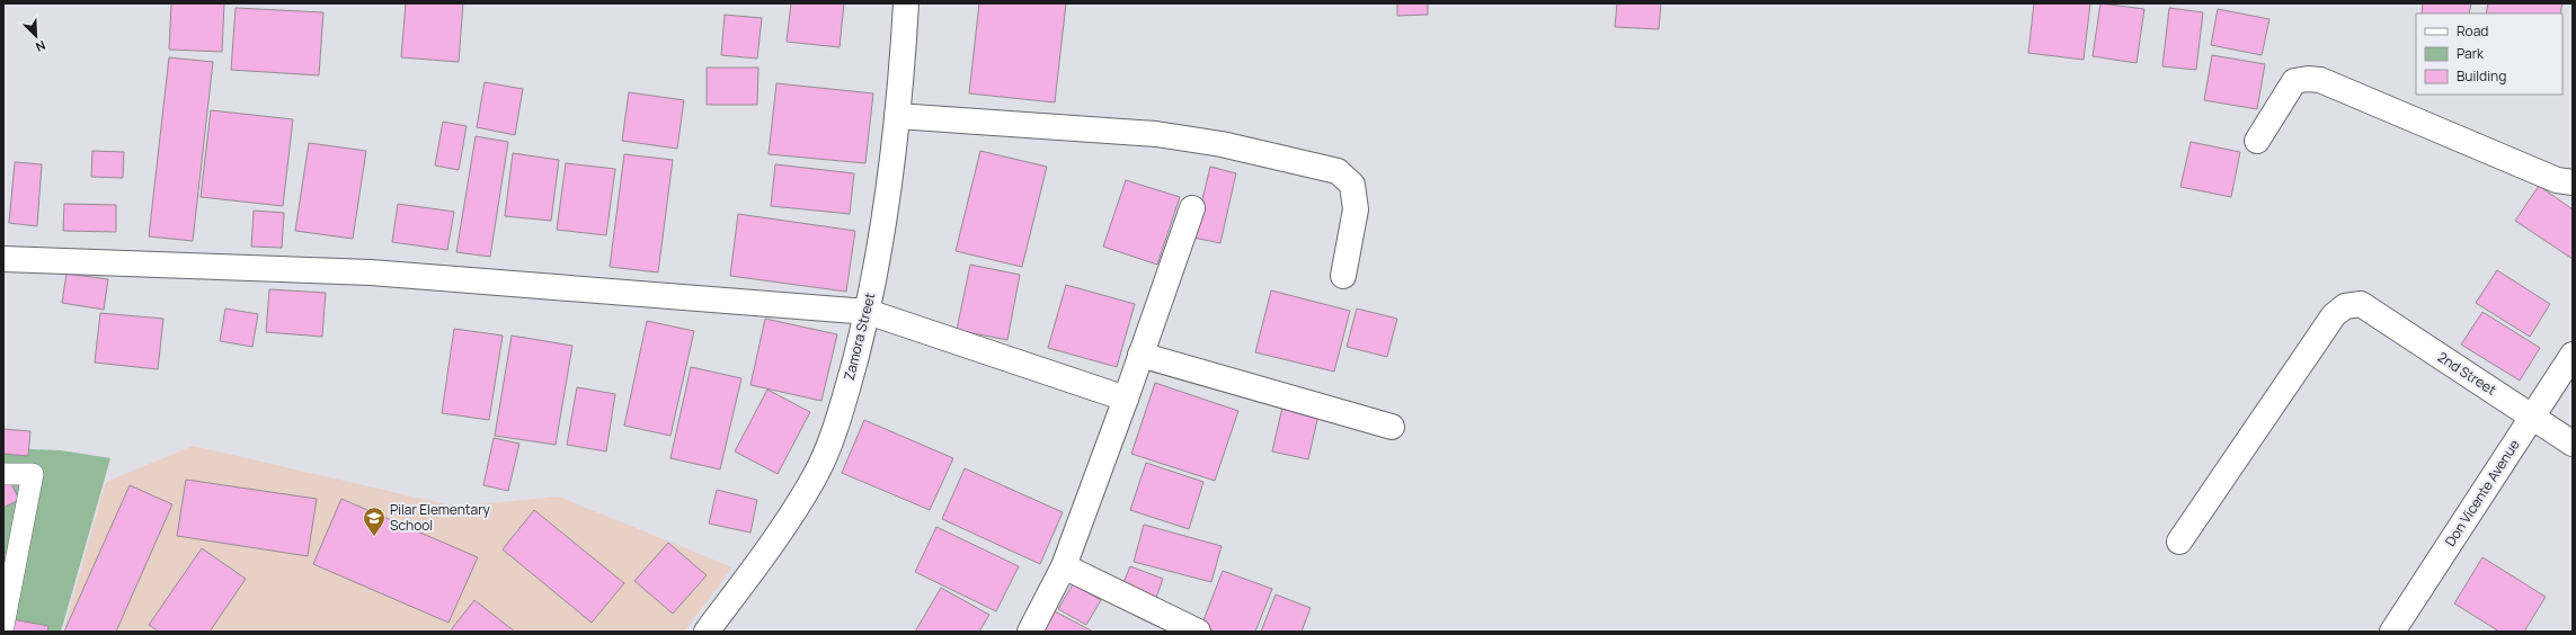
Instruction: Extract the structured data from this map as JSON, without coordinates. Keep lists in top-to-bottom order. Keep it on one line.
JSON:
{"streets":{"street":["Zamora Street","2nd Street","Don Vicente Avenue"]},"crossings":[["2nd Street","Don Vicente Avenue"]],"places":{"school or university":["Pilar Elementary School"]},"legend":["Road","Park","Building"],"north":"bottom right"}
